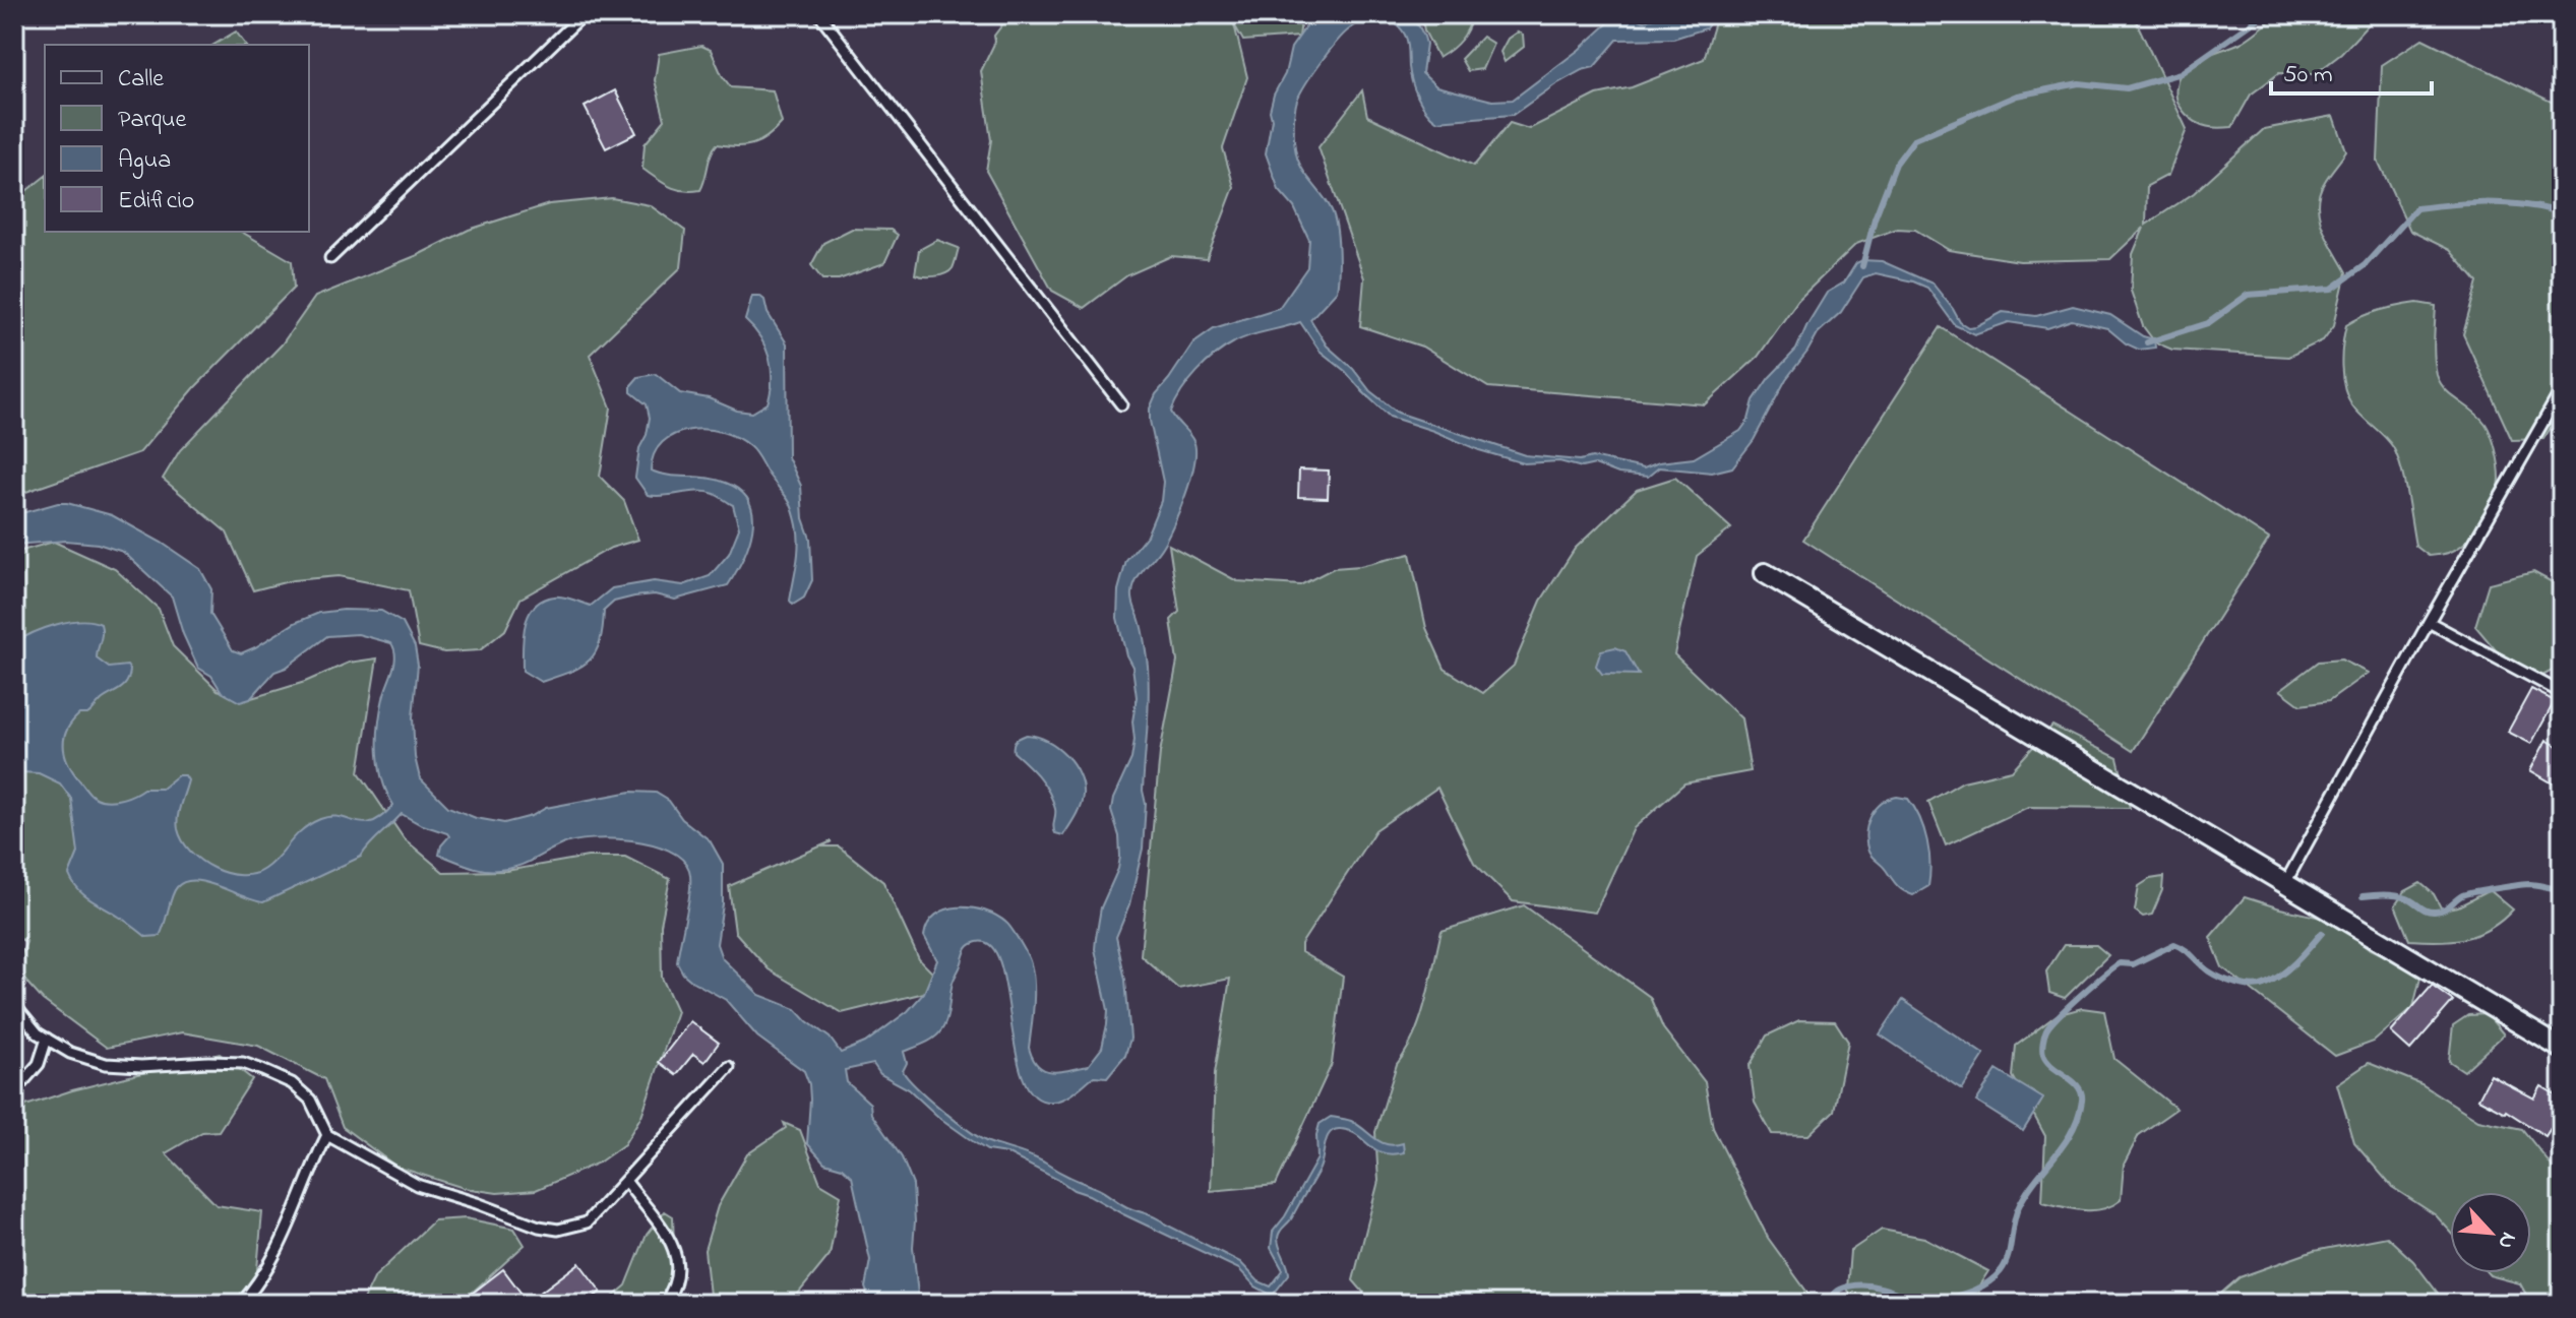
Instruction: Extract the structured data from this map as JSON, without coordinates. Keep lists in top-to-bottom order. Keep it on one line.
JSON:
{"legend":["Calle","Parque","Agua","Edificio"],"scale_bar":"50 m","north":"bottom right"}
